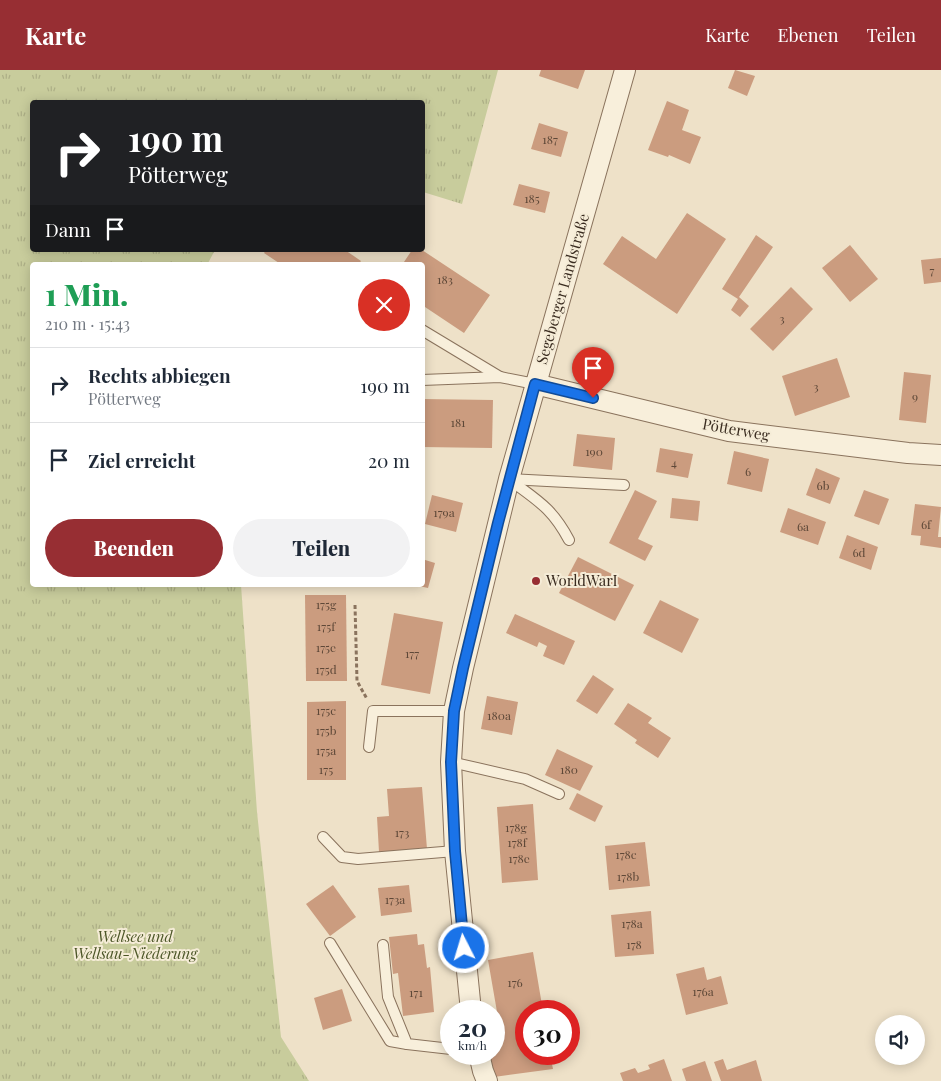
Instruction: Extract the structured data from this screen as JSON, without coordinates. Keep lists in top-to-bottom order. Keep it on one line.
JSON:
{"streets":{"street":["Segeberger Landstraße","Pötterweg"]},"crossings":[["Segeberger Landstraße","Pötterweg"]],"parks":["Wellsee und Wellsau-Niederung"],"places":["WorldWarI"],"house_numbers":["187","185","7","183","3","3","9","181","190","4","6","6b","179a","6f","6a","6d","175g","175f","175e","177","175d","175c","180a","175b","175a","175","180","178g","173","178f","178c","178e","178b","173a","178a","178","176","176a","171"],"page":{"header":"Karte","nav":["Karte","Ebenen","Teilen"],"turn":["190 m","Pötterweg"],"then":"Dann","heading":["1 Min.","210 m · 15:43"],"list":[{"name":"Rechts abbiegen","note":"Pötterweg","value":"190 m"},{"name":"Ziel erreicht","value":"20 m"}],"buttons":["Beenden","Teilen"],"speed":"20 km/h","limit":"30"}}
